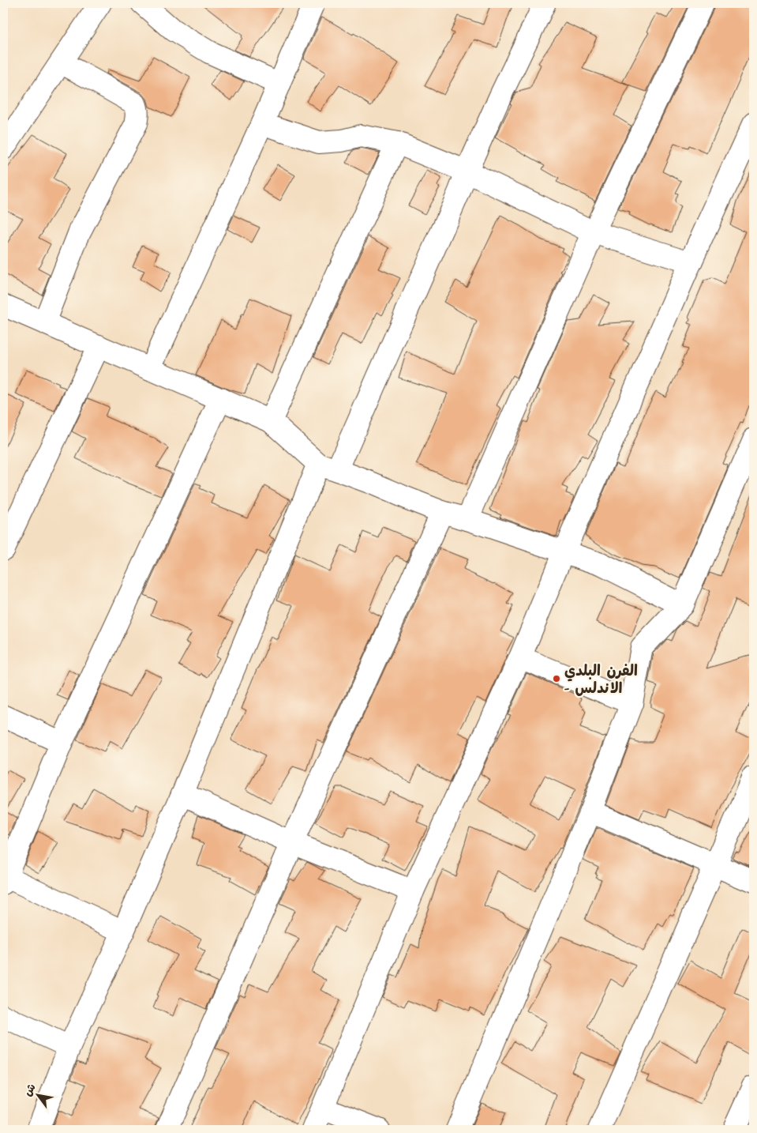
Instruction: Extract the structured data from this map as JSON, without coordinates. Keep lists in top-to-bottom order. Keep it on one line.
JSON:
{"places":["الفرن البلدي - الاندلس"],"north":"top left"}
